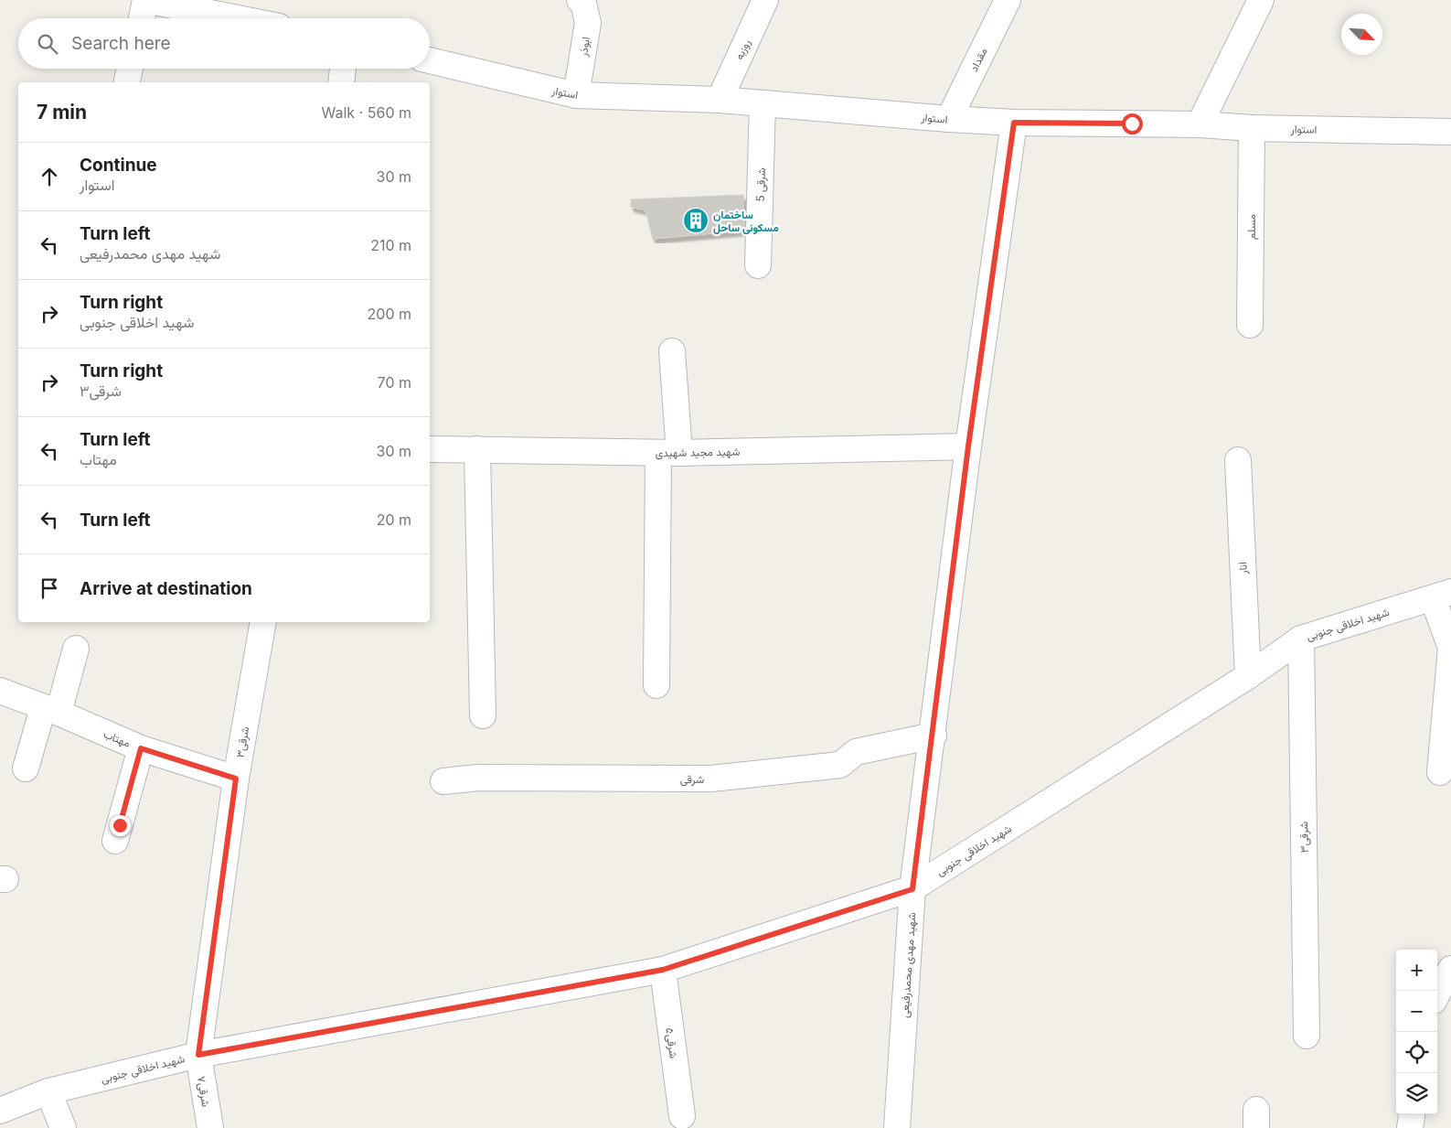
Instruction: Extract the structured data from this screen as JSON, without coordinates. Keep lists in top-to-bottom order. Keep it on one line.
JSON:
{"streets":{"street":["ابوذر","روزبه","مقداد","استوار","شرقی 5","مسلم","شهید مجید شهیدی","انار","شهید اخلاقی جنوبی","مهتاب","شرقی۳","شرقی","شهید مهدی محمدرفیعی","شرقی۵","شرقی۷"]},"crossings":[["ابوذر","استوار"],["روزبه","استوار"],["مقداد","استوار"],["استوار","شرقی 5"],["استوار","مسلم"],["استوار","شهید مهدی محمدرفیعی"],["شهید مجید شهیدی","شهید مهدی محمدرفیعی"],["انار","شهید اخلاقی جنوبی"],["شهید اخلاقی جنوبی","شرقی۳"],["شهید اخلاقی جنوبی","شهید مهدی محمدرفیعی"],["شهید اخلاقی جنوبی","شرقی۵"],["شهید اخلاقی جنوبی","شرقی۷"],["مهتاب","شرقی۳"],["شرقی۳","شرقی۷"],["شرقی","شهید مهدی محمدرفیعی"]],"places":{"building":["ساختمان مسکونی ساحل"]},"north":"bottom right","page":{"search":"Search here","heading":["7 min","Walk · 560 m"],"list":[["Continue","استوار","30 m"],["Turn left","شهید مهدی محمدرفیعی","210 m"],["Turn right","شهید اخلاقی جنوبی","200 m"],["Turn right","شرقی۳","70 m"],["Turn left","مهتاب","30 m"],["Turn left","20 m"],"Arrive at destination"],"map_buttons":["+","−"]}}
